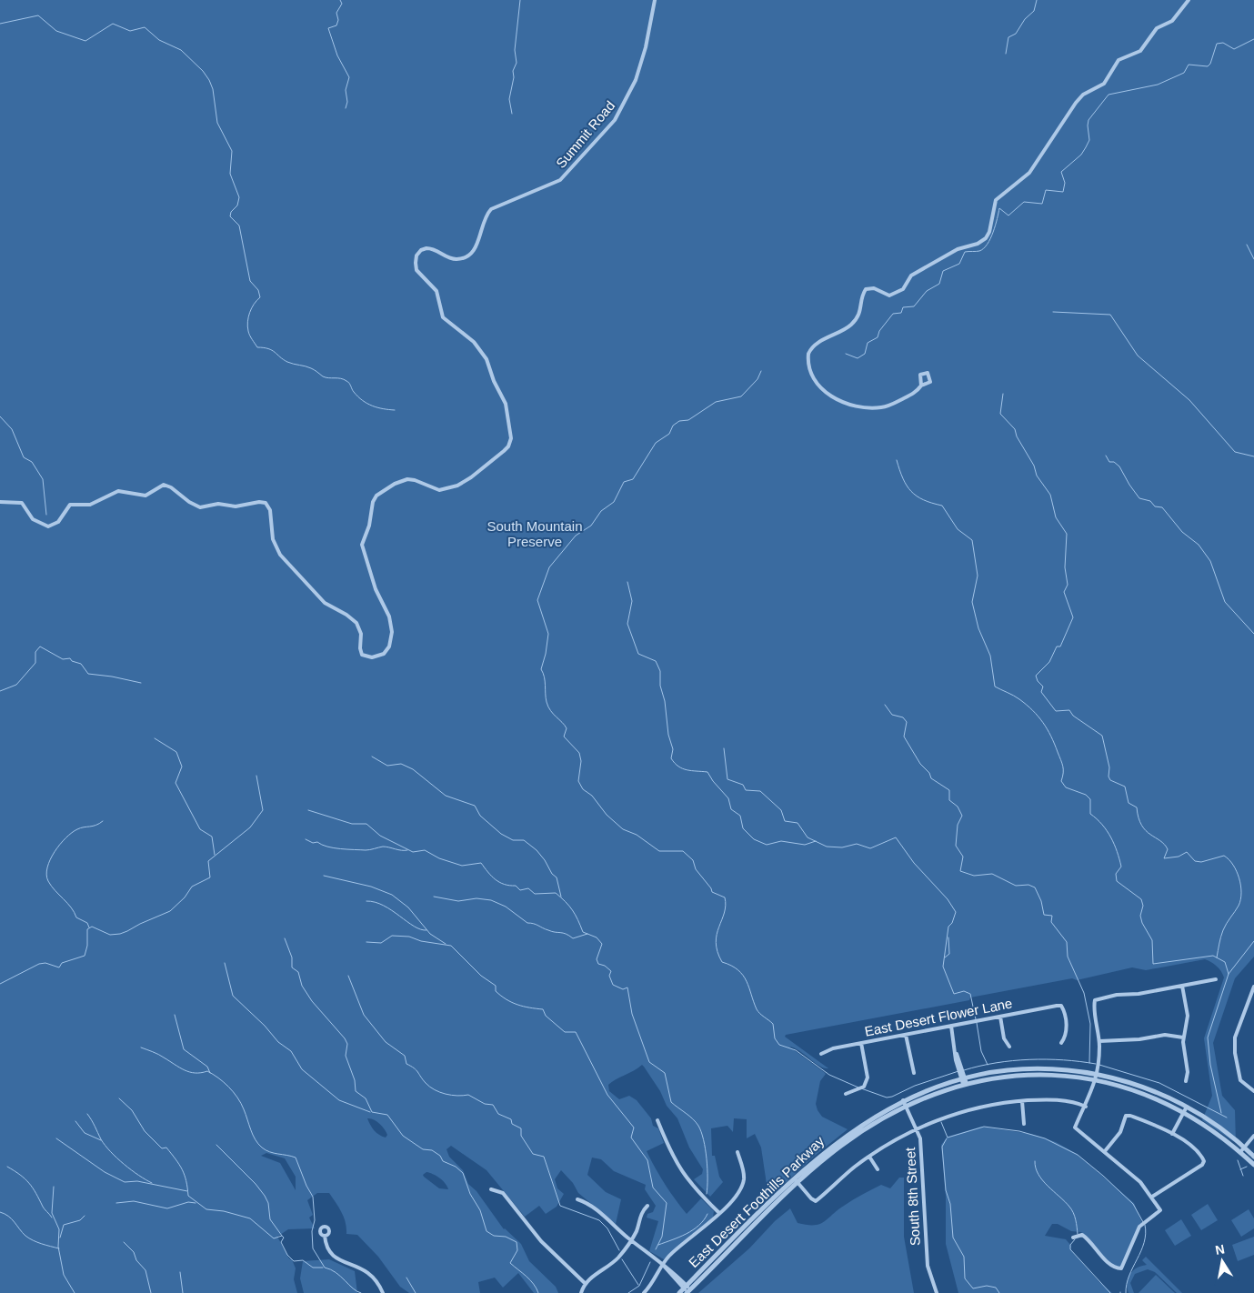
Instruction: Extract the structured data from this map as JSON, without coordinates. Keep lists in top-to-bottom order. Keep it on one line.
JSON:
{"streets":{"street":["Summit Road","East Desert Flower Lane","South 8th Street","East Desert Foothills Parkway"]},"crossings":[["South 8th Street","East Desert Foothills Parkway"]],"parks":["South Mountain Preserve"],"north":"top"}
